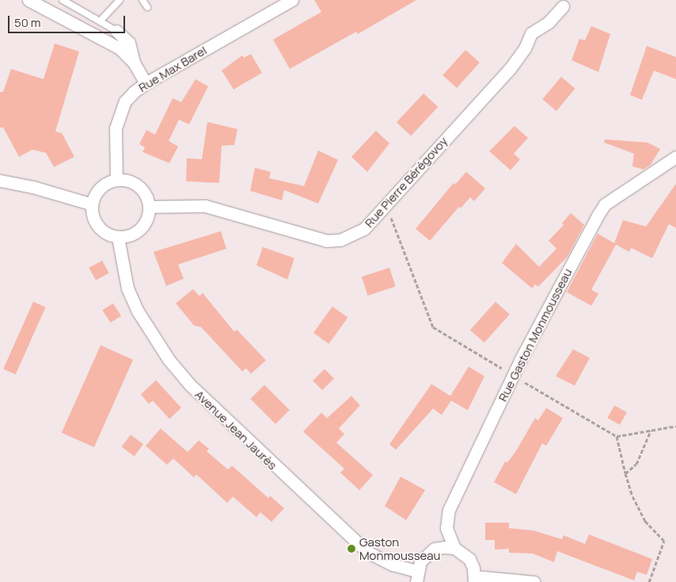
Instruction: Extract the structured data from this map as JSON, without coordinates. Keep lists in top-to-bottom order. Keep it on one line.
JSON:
{"streets":{"street":["Rue Max Barel","Rue Pierre Bérégovoy","Rue Gaston Monmousseau","Avenue Jean Jaurès"]},"crossings":[["Rue Max Barel","Rue Pierre Bérégovoy"],["Rue Max Barel","Avenue Jean Jaurès"],["Rue Pierre Bérégovoy","Avenue Jean Jaurès"]],"places":["Gaston Monmousseau"],"scale_bar":"50 m"}
